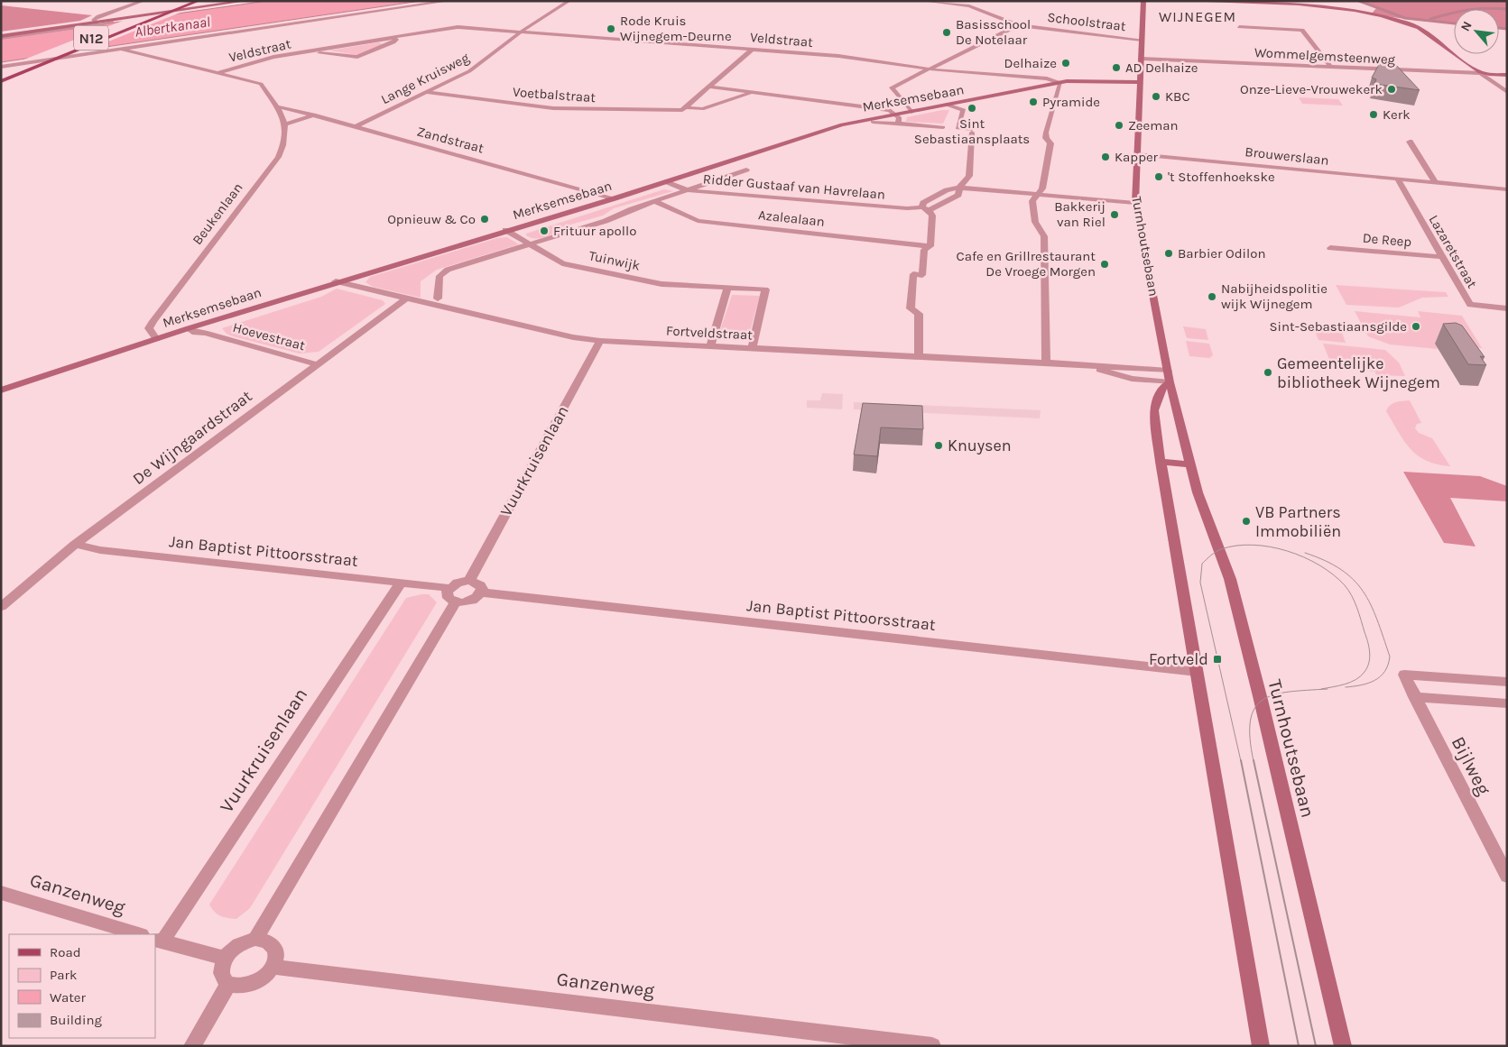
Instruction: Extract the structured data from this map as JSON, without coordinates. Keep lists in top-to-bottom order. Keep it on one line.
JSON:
{"streets":{"main road":["N12","Wommelgemsteenweg","Merksemsebaan","Turnhoutsebaan"],"street":["Schoolstraat","Veldstraat","Lange Kruisweg","Voetbalstraat","Zandstraat","Brouwerslaan","Ridder Gustaaf van Havrelaan","Beukenlaan","Azalealaan","De Reep","Lazaretstraat","Tuinwijk","Fortveldstraat","Hoevestraat","De Wijngaardstraat","Vuurkruisenlaan","Jan Baptist Pittoorsstraat","Bijlweg","Ganzenweg"]},"crossings":[["Schoolstraat","Turnhoutsebaan"],["Veldstraat","Lange Kruisweg"],["Veldstraat","Merksemsebaan"],["Wommelgemsteenweg","Turnhoutsebaan"],["Lange Kruisweg","Voetbalstraat"],["Lange Kruisweg","Zandstraat"],["Merksemsebaan","Zandstraat"],["Merksemsebaan","Ridder Gustaaf van Havrelaan"],["Merksemsebaan","Beukenlaan"],["Merksemsebaan","Azalealaan"],["Merksemsebaan","Turnhoutsebaan"],["Merksemsebaan","Tuinwijk"],["Merksemsebaan","Fortveldstraat"],["Merksemsebaan","Hoevestraat"],["Brouwerslaan","Turnhoutsebaan"],["Brouwerslaan","Lazaretstraat"],["De Reep","Lazaretstraat"],["Turnhoutsebaan","Fortveldstraat"],["Tuinwijk","Fortveldstraat"],["Fortveldstraat","De Wijngaardstraat"],["Fortveldstraat","Vuurkruisenlaan"],["Hoevestraat","De Wijngaardstraat"],["De Wijngaardstraat","Jan Baptist Pittoorsstraat"],["Vuurkruisenlaan","Jan Baptist Pittoorsstraat"]],"districts":["WIJNEGEM"],"water":["Albertkanaal"],"places":{"other":["Rode Kruis Wijnegem-Deurne","Basisschool De Notelaar","Delhaize","AD Delhaize","Onze-Lieve-Vrouwekerk","KBC","Pyramide","Sint Sebastiaansplaats","Kerk","Zeeman","Kapper","'t Stoffenhoekske","Bakkerij van Riel","Opnieuw & Co","Frituur apollo","Barbier Odilon","Cafe en Grillrestaurant De Vroege Morgen","Nabijheidspolitie wijk Wijnegem","Sint-Sebastiaansgilde","Gemeentelijke bibliotheek Wijnegem","Knuysen","VB Partners Immobiliën"],"transit":["Fortveld"]},"legend":["Road","Park","Water","Building"],"north":"top left"}
